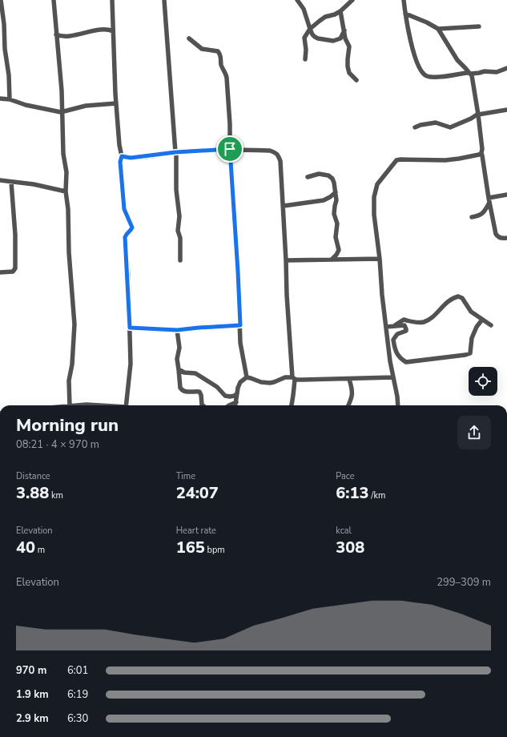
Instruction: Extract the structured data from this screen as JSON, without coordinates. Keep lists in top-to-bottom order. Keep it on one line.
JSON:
{"page":{"heading":["Morning run","08:21 · 4 × 970 m"],"stats":[["Distance","3.88 km"],["Time","24:07"],["Pace","6:13 /km"],["Elevation","40 m"],["Heart rate","165 bpm"],["kcal","308"]],"chart":["Elevation","299–309 m"],"list":[{"name":"970 m","note":"6:01"},{"name":"1.9 km","note":"6:19"},{"name":"2.9 km","note":"6:30"}]}}
